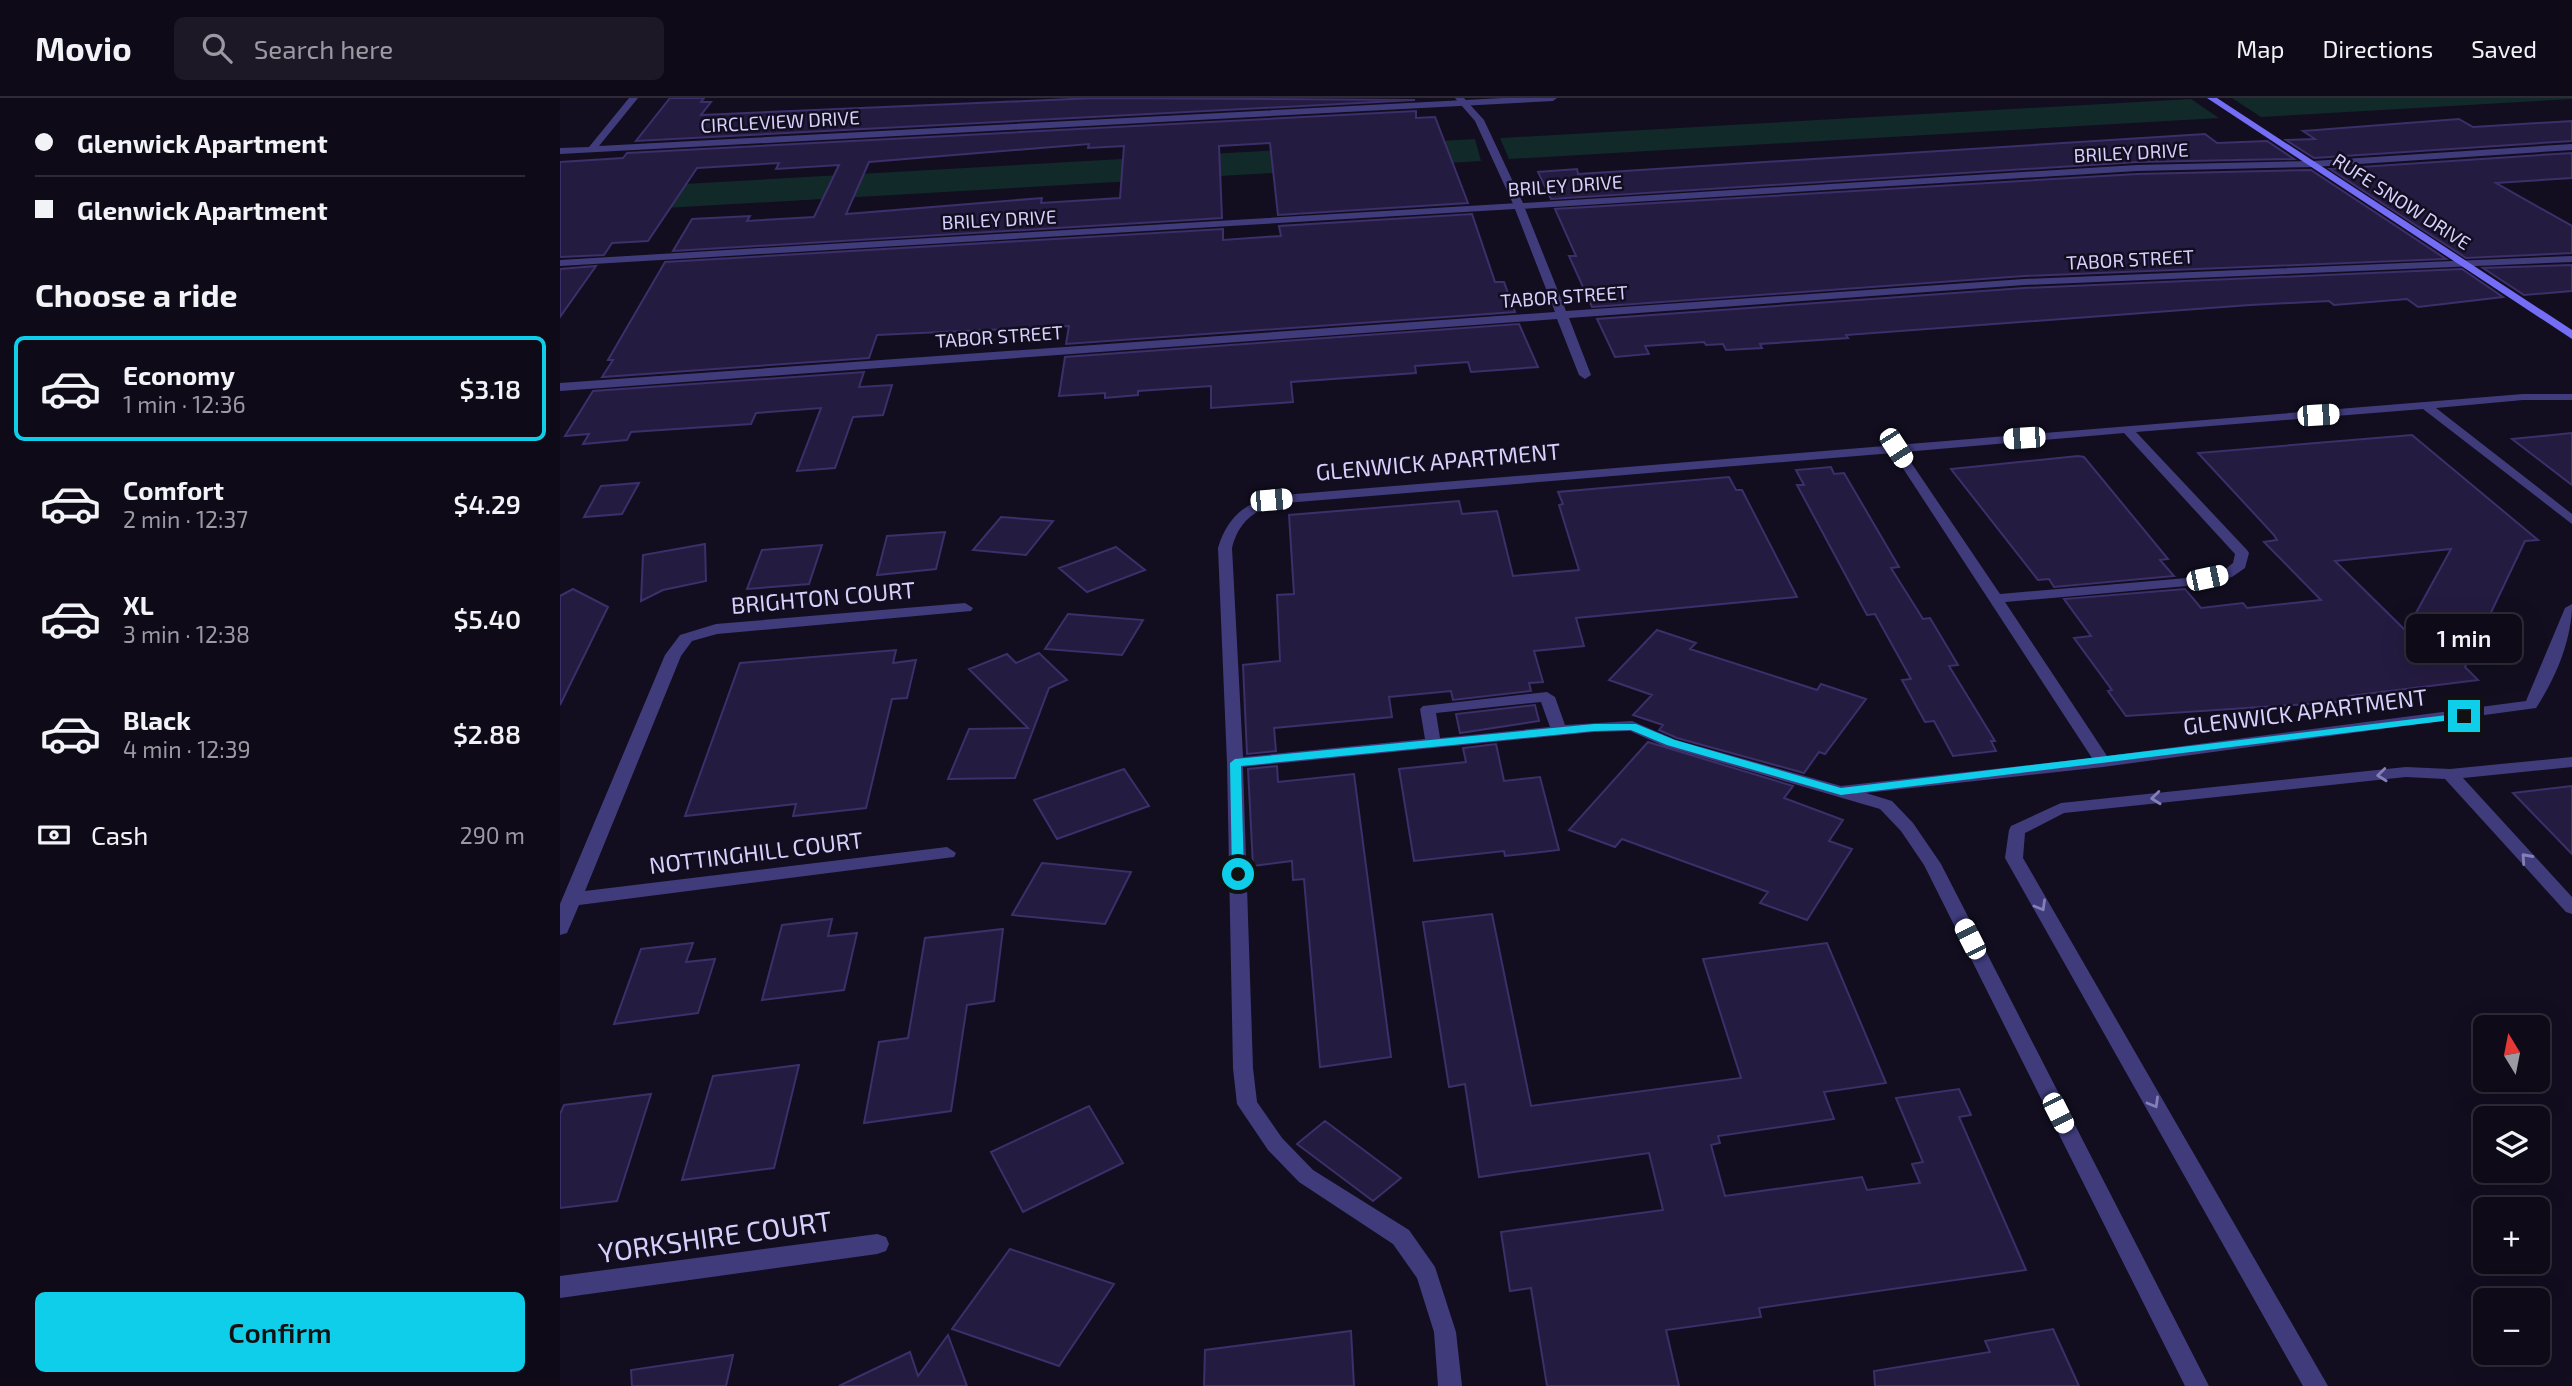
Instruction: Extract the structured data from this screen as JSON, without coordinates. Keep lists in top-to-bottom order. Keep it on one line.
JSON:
{"streets":{"main road":["RUFE SNOW DRIVE"],"street":["CIRCLEVIEW DRIVE","BRILEY DRIVE","TABOR STREET","BRIGHTON COURT","NOTTINGHILL COURT","YORKSHIRE COURT"],"lane":["GLENWICK APARTMENT"]},"crossings":[["BRILEY DRIVE","RUFE SNOW DRIVE"],["RUFE SNOW DRIVE","TABOR STREET"],["BRIGHTON COURT","NOTTINGHILL COURT"]],"north":"top","page":{"header":"Movio","search":"Search here","nav":["Map","Directions","Saved"],"banner":["Glenwick Apartment","Glenwick Apartment"],"heading":"Choose a ride","list":[{"name":"Economy","note":"1 min · 12:36","value":"$3.18"},{"name":"Comfort","note":"2 min · 12:37","value":"$4.29"},{"name":"XL","note":"3 min · 12:38","value":"$5.40"},{"name":"Black","note":"4 min · 12:39","value":"$2.88"}],"bubble":"1 min","pay":["Cash","290 m"],"map_buttons":["+","−"],"buttons":"Confirm"}}
